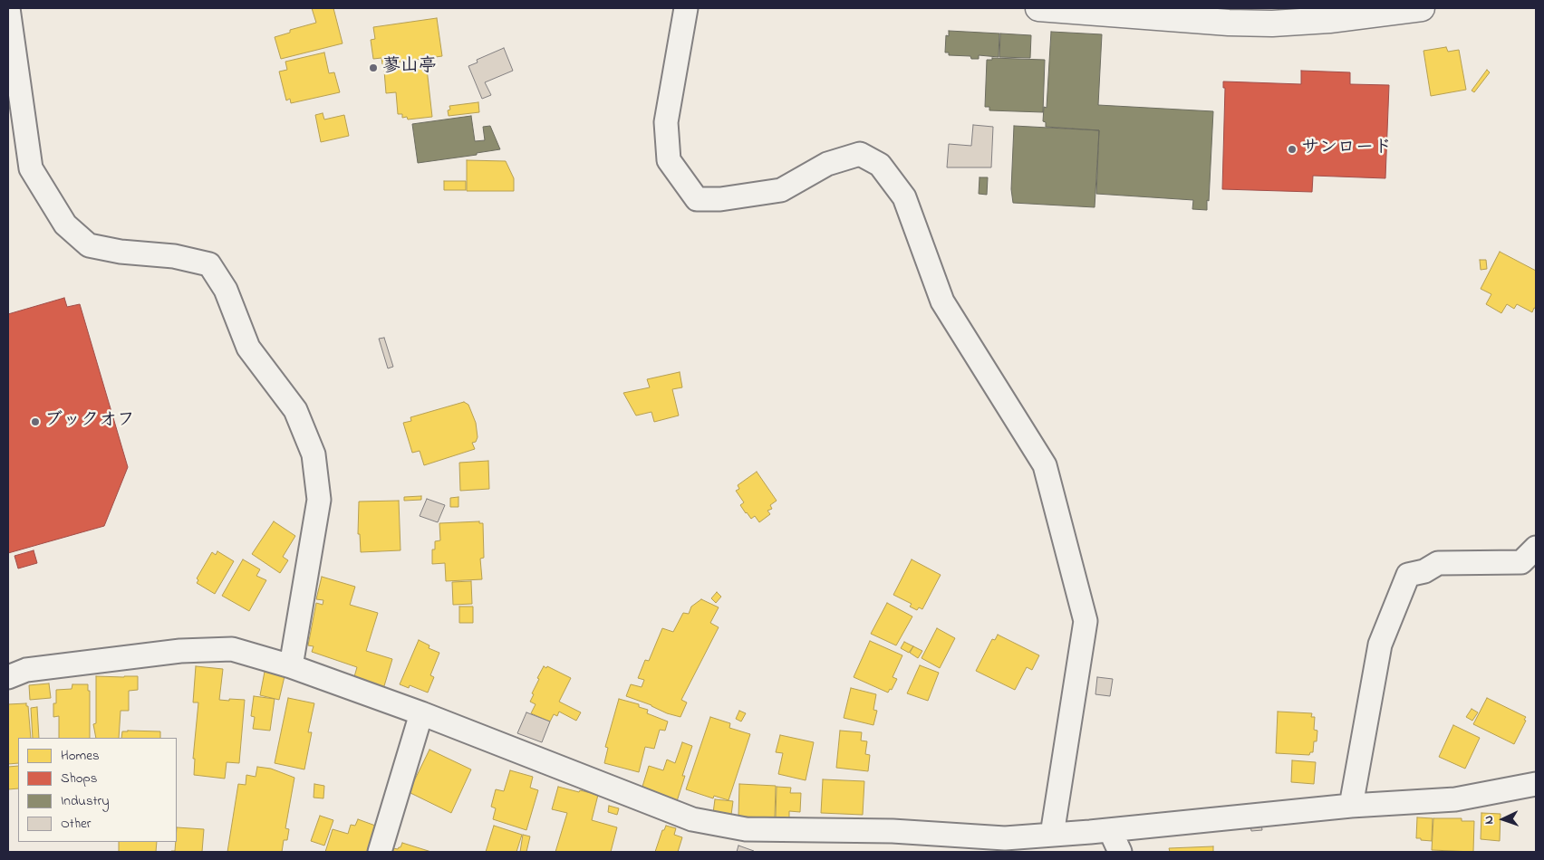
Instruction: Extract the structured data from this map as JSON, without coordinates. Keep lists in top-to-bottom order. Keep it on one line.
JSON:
{"places":["蓼山亭","サンロード","ブックオフ"],"legend":["Homes","Shops","Industry","Other"],"north":"left"}
